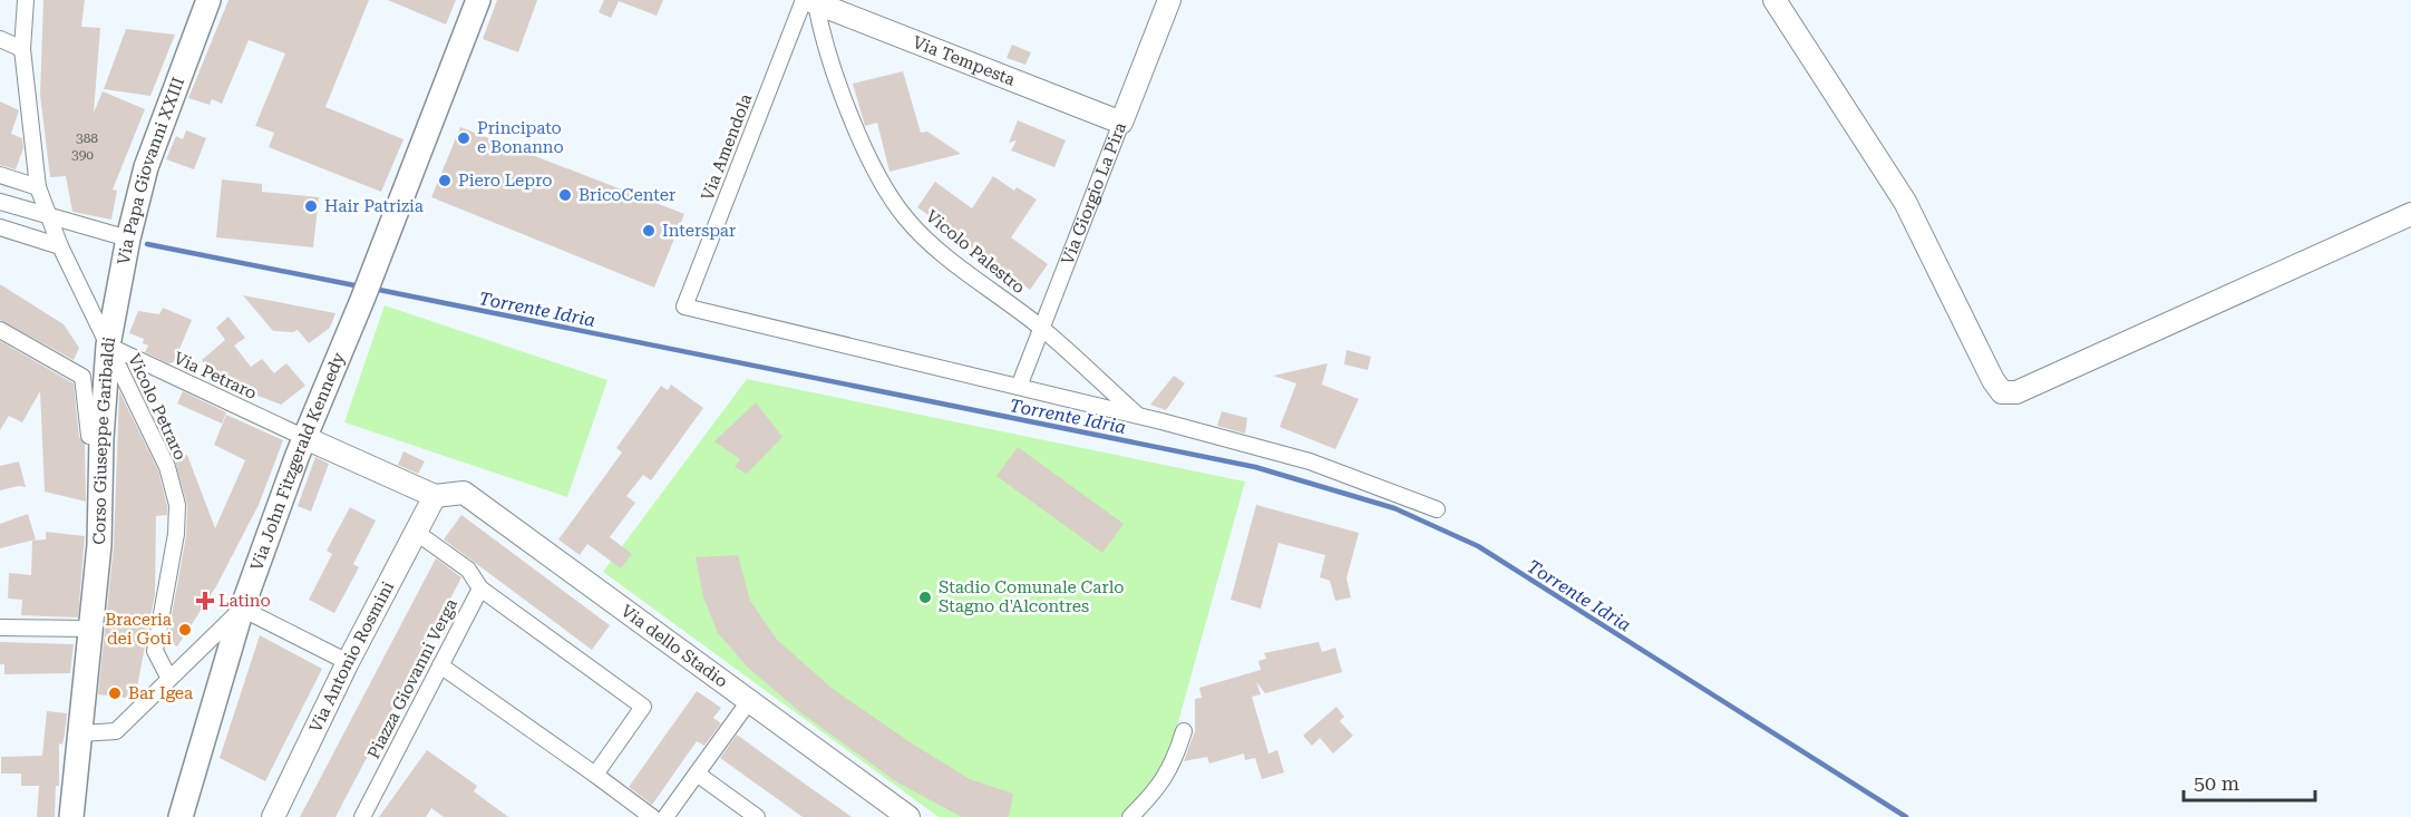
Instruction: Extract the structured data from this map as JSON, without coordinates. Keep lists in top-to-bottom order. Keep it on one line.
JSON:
{"streets":{"main road":["Via Papa Giovanni XXIII","Corso Giuseppe Garibaldi","Via John Fitzgerald Kennedy"],"street":["Via Tempesta","Via Amendola","Via Giorgio La Pira","Vicolo Palestro","Via Petraro","Vicolo Petraro","Via dello Stadio","Via Antonio Rosmini","Piazza Giovanni Verga"]},"crossings":[["Via Tempesta","Via Amendola"],["Via Tempesta","Via Giorgio La Pira"],["Via Tempesta","Vicolo Palestro"],["Via Amendola","Via Giorgio La Pira"],["Via Amendola","Vicolo Palestro"],["Via Papa Giovanni XXIII","Via Petraro"],["Via Papa Giovanni XXIII","Vicolo Petraro"],["Via Papa Giovanni XXIII","Corso Giuseppe Garibaldi"],["Via Giorgio La Pira","Vicolo Palestro"],["Via Petraro","Vicolo Petraro"],["Via Petraro","Corso Giuseppe Garibaldi"],["Via Petraro","Via John Fitzgerald Kennedy"],["Vicolo Petraro","Corso Giuseppe Garibaldi"],["Via dello Stadio","Via Antonio Rosmini"]],"water":["Torrente Idria"],"places":{"other":["Principato e Bonanno","Piero Lepro","BricoCenter","Hair Patrizia","Interspar","Stadio Comunale Carlo Stagno d'Alcontres","Braceria dei Goti","Bar Igea"],"health":["Latino"]},"house_numbers":["388","390"],"scale_bar":"50 m"}
